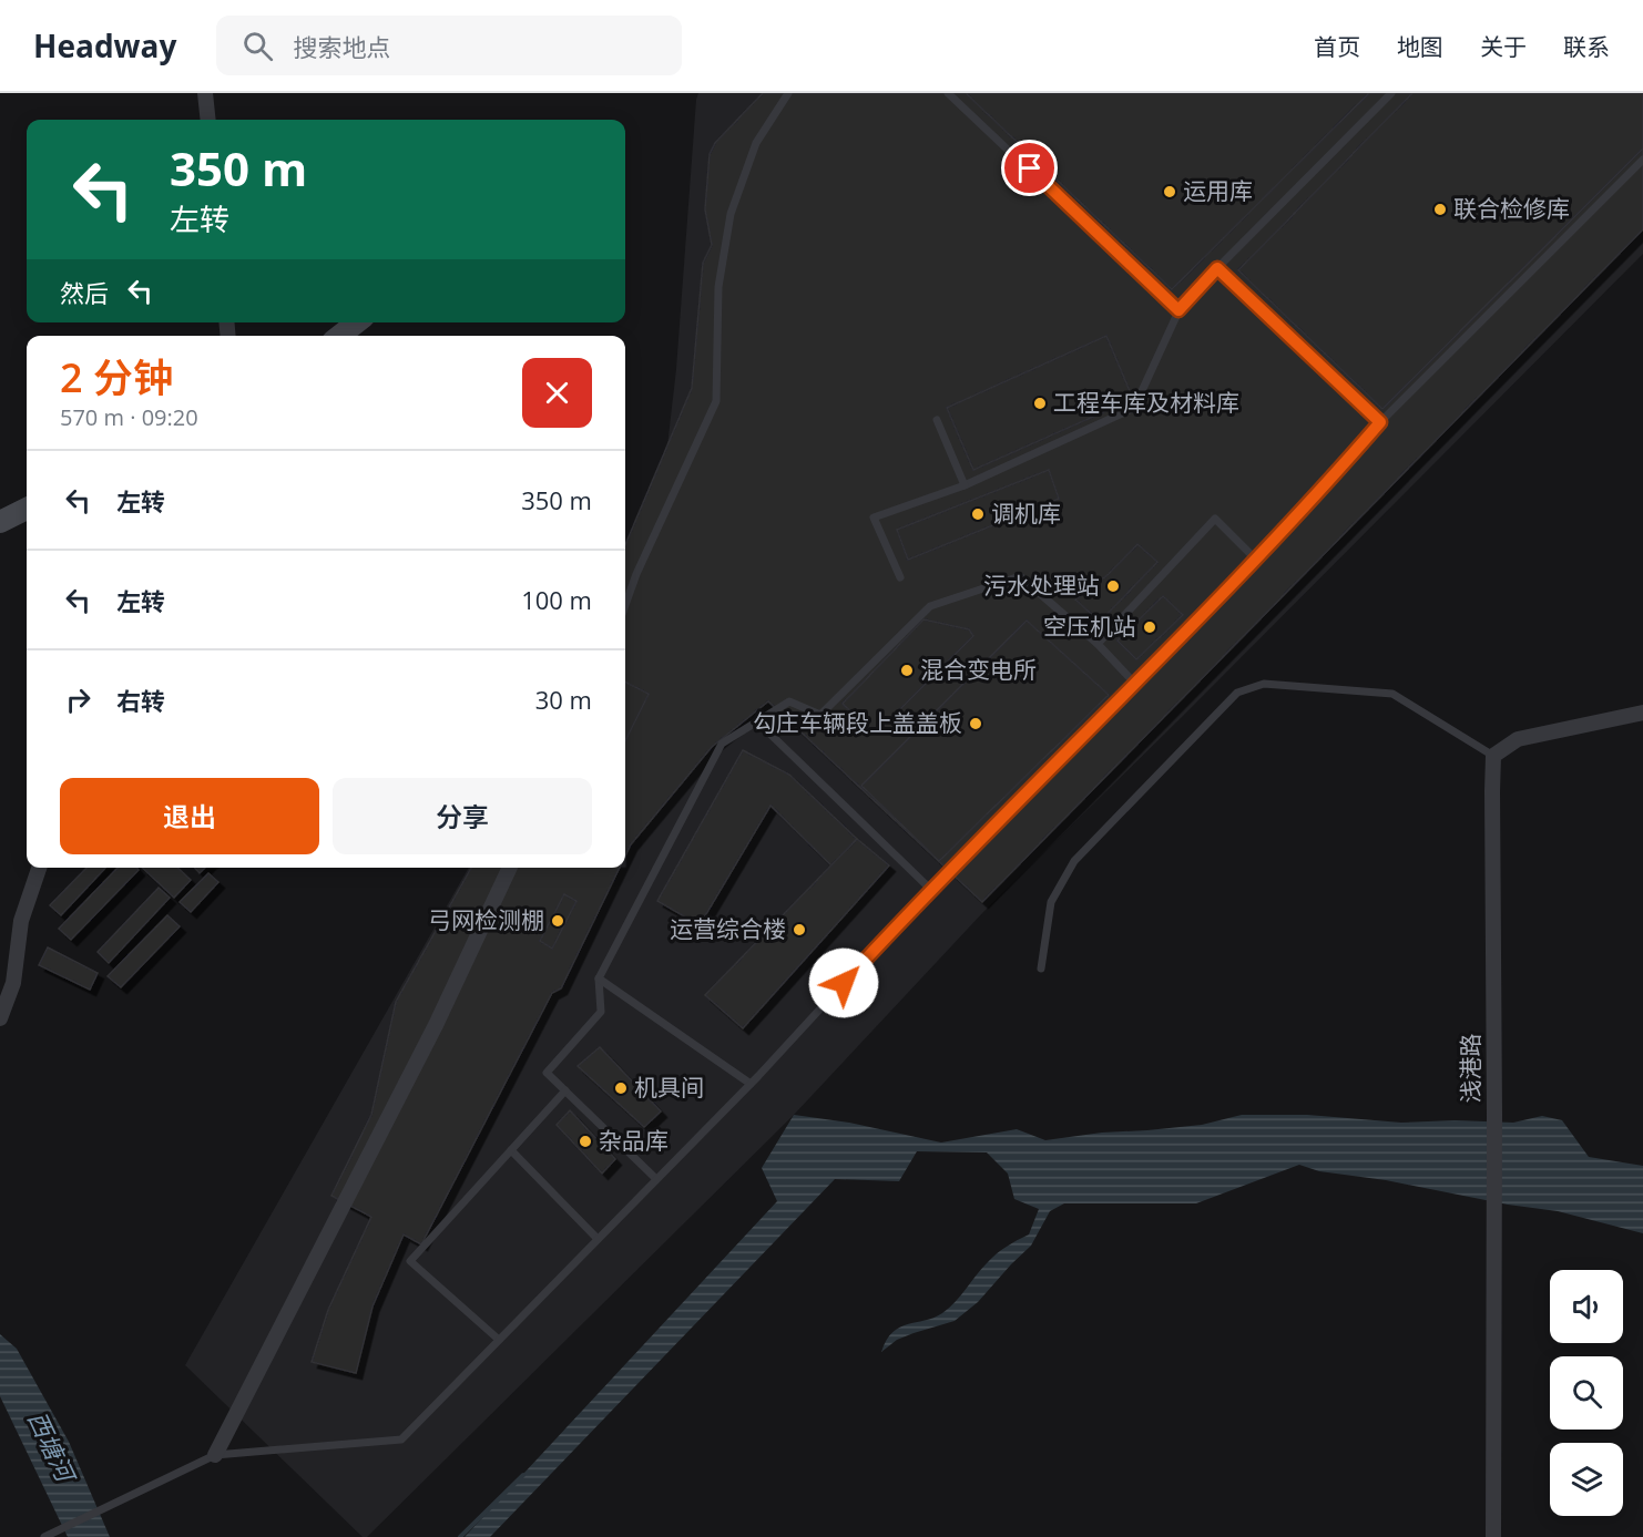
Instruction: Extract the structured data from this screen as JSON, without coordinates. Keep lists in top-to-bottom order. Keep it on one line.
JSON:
{"streets":{"street":["浅港路"]},"water":["西塘河"],"places":["运用库","联合检修库","工程车库及材料库","调机库","污水处理站","空压机站","混合变电所","勾庄车辆段上盖盖板","弓网检测棚","运营综合楼","机具间","杂品库"],"page":{"header":"Headway","search":"搜索地点","nav":["首页","地图","关于","联系"],"turn":["350 m","左转"],"then":"然后","heading":["2 分钟","570 m · 09:20"],"list":[{"name":"左转","value":"350 m"},{"name":"左转","value":"100 m"},{"name":"右转","value":"30 m"}],"buttons":["退出","分享"]}}
